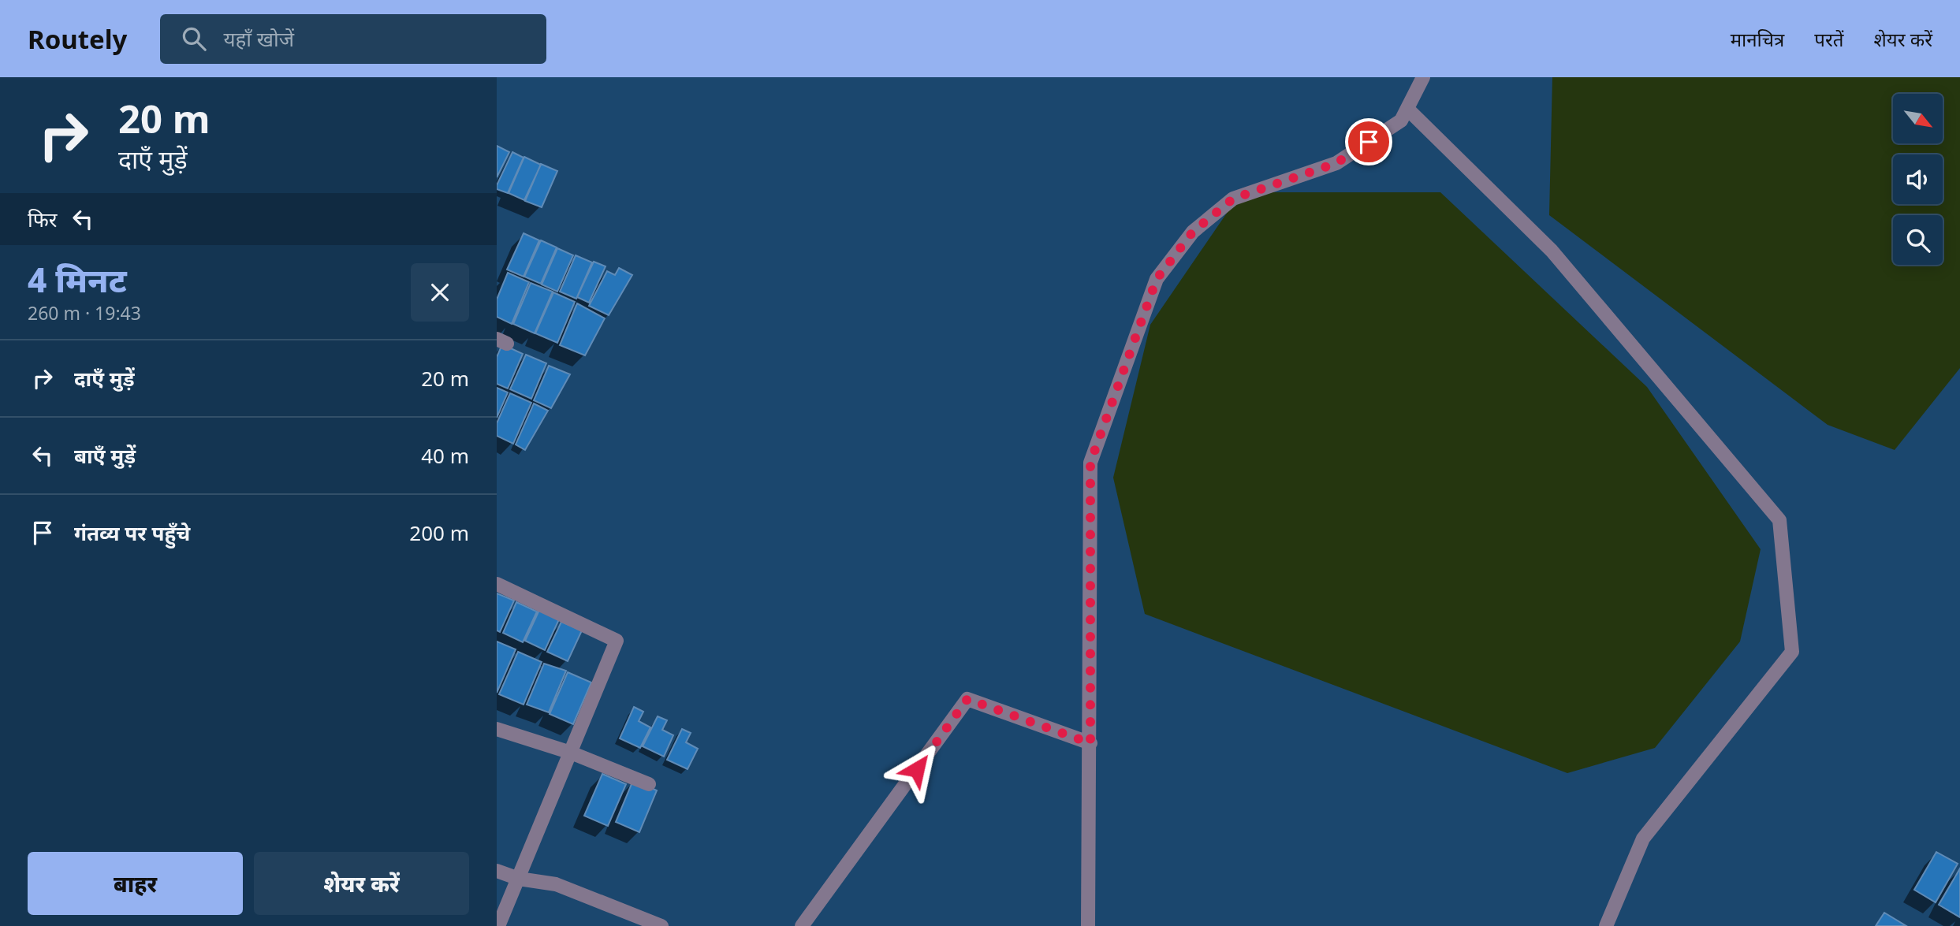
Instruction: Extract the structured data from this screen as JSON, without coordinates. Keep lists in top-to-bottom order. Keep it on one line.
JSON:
{"north":"bottom right","page":{"header":"Routely","search":"यहाँ खोजें","nav":["मानचित्र","परतें","शेयर करें"],"turn":["20 m","दाएँ मुड़ें"],"then":"फिर","heading":["4 मिनट","260 m · 19:43"],"list":[{"name":"दाएँ मुड़ें","value":"20 m"},{"name":"बाएँ मुड़ें","value":"40 m"},{"name":"गंतव्य पर पहुँचे","value":"200 m"}],"buttons":["बाहर","शेयर करें"]}}
